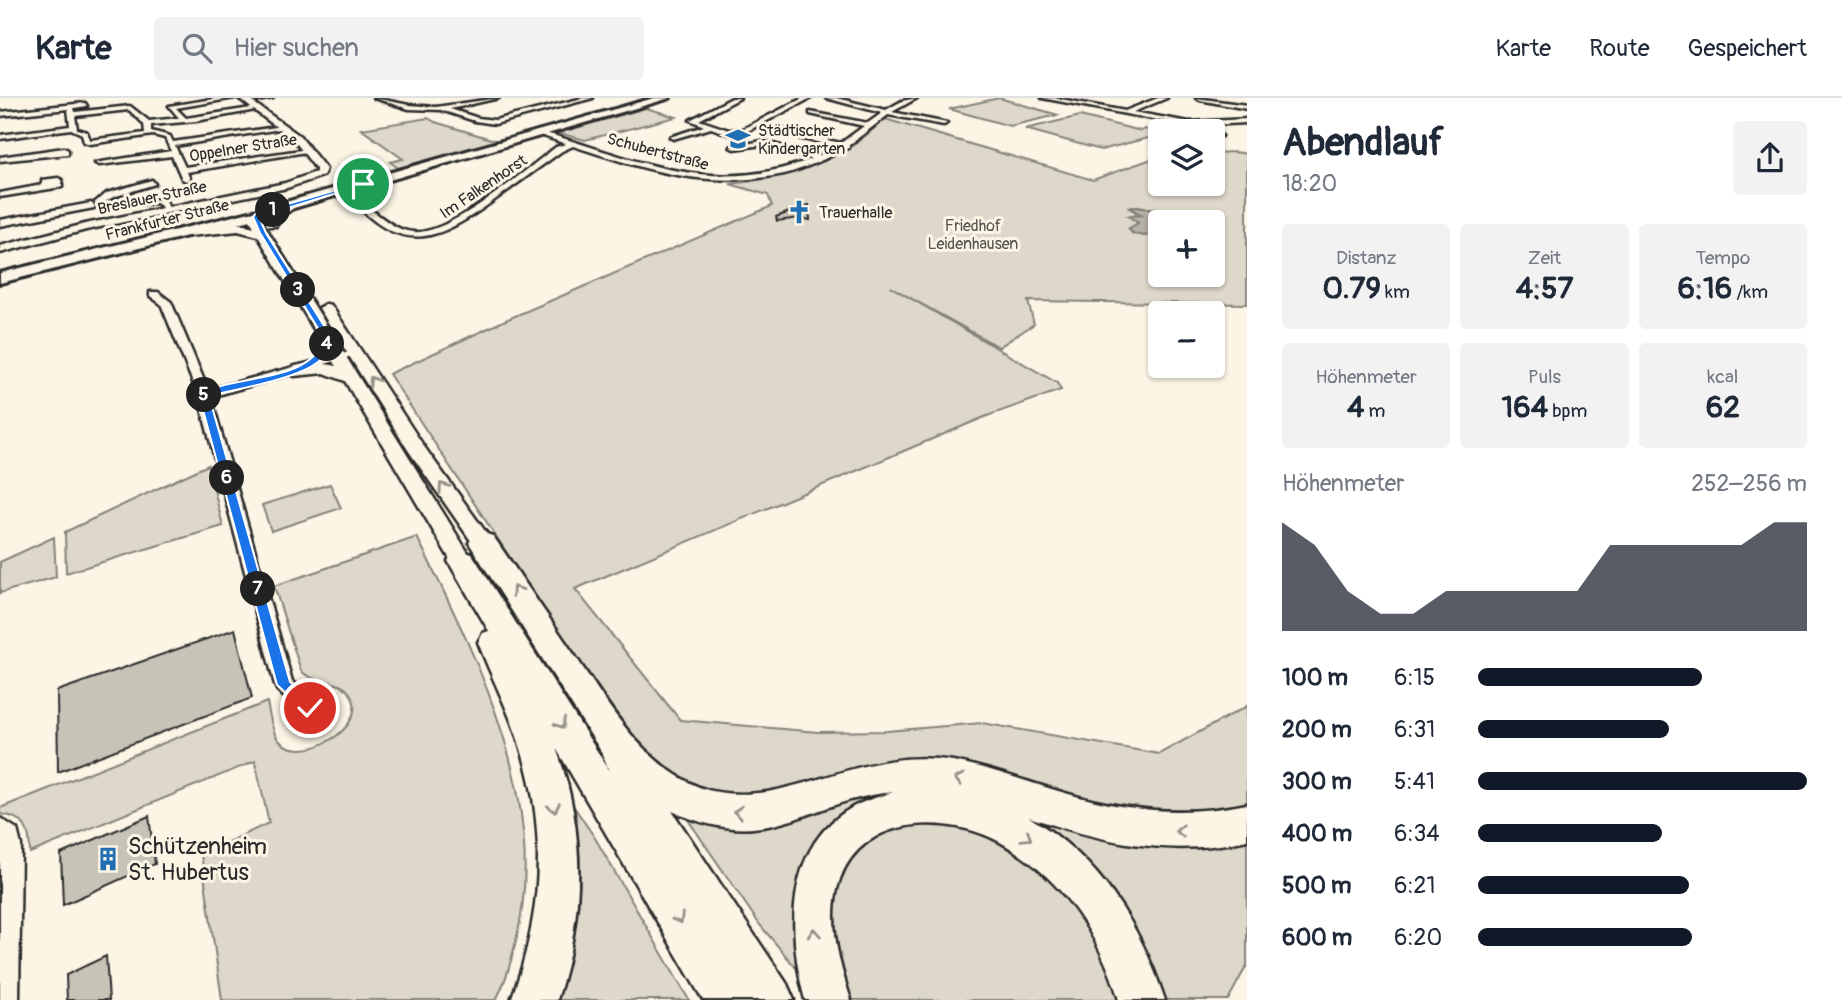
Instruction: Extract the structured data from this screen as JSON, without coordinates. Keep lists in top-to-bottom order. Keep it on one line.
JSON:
{"streets":{"main road":["Frankfurter Straße"],"street":["Oppelner Straße","Schubertstraße","Im Falkenhorst","Breslauer Straße"]},"crossings":[["Oppelner Straße","Breslauer Straße"],["Schubertstraße","Im Falkenhorst"],["Schubertstraße","Frankfurter Straße"]],"parks":["Friedhof Leidenhausen"],"places":{"school or university":["Städtischer Kindergarten"],"church":["Trauerhalle"],"building":["Schützenheim St. Hubertus"]},"page":{"header":"Karte","search":"Hier suchen","nav":["Karte","Route","Gespeichert"],"heading":["Abendlauf","18:20"],"map_buttons":["+","−"],"pins":["1","3","4","5","6","7"],"stats":[["Distanz","0.79 km"],["Zeit","4:57"],["Tempo","6:16 /km"],["Höhenmeter","4 m"],["Puls","164 bpm"],["kcal","62"]],"chart":["Höhenmeter","252–256 m"],"list":[{"name":"100 m","note":"6:15"},{"name":"200 m","note":"6:31"},{"name":"300 m","note":"5:41"},{"name":"400 m","note":"6:34"},{"name":"500 m","note":"6:21"},{"name":"600 m","note":"6:20"}]}}
